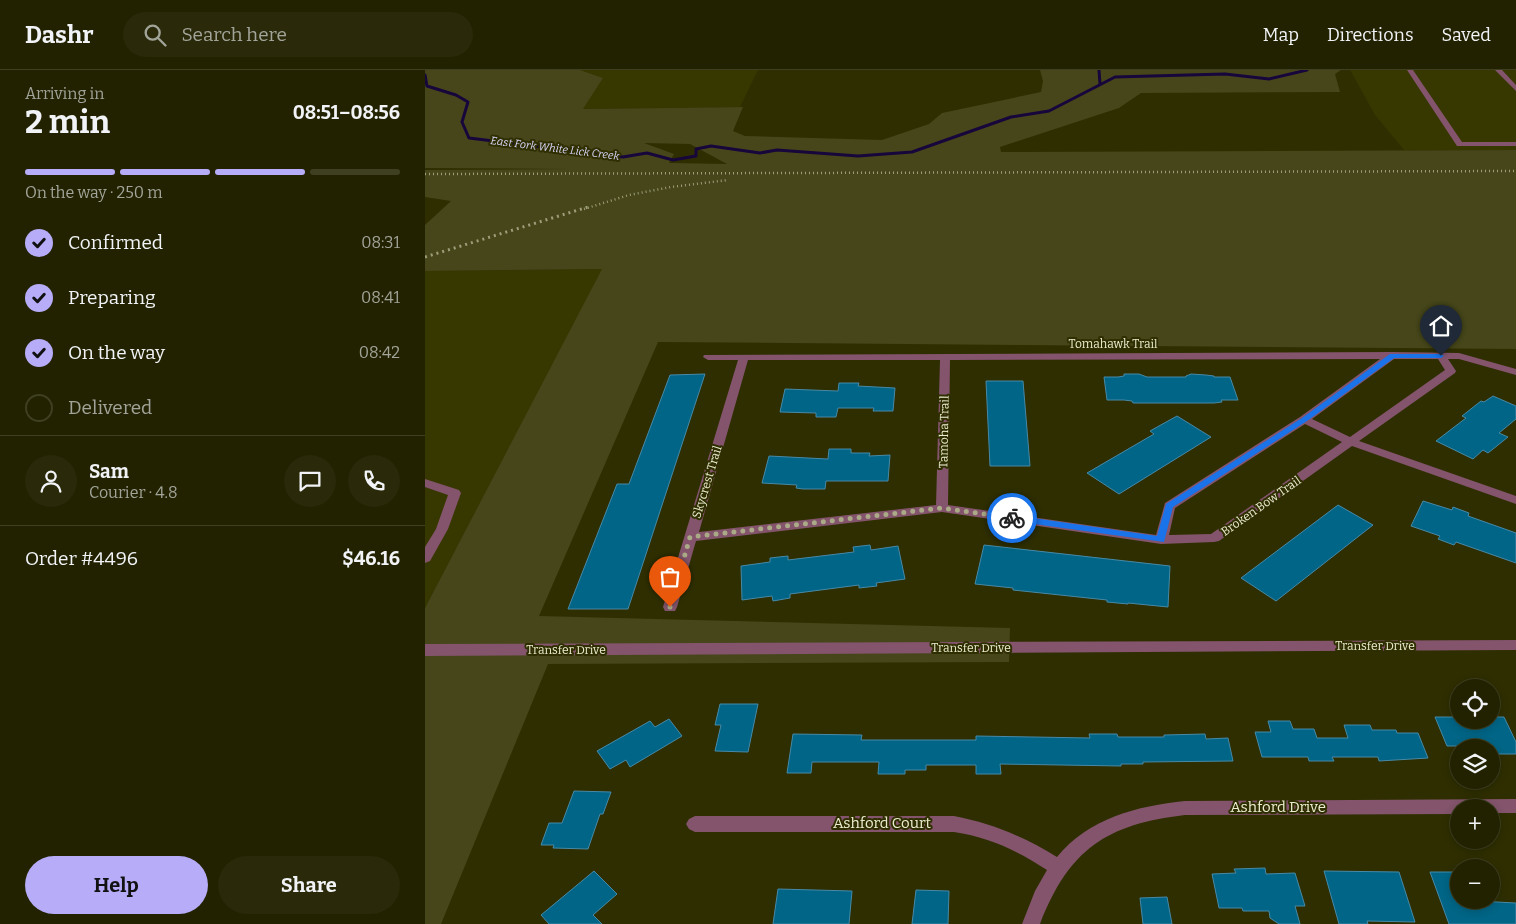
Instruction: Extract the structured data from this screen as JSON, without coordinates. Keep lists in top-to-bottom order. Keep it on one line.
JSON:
{"streets":{"street":["Tomahawk Trail","Tamoha Trail","Skycrest Trail","Broken Bow Trail","Transfer Drive","Ashford Drive","Ashford Court"]},"crossings":[["Tomahawk Trail","Tamoha Trail"],["Tomahawk Trail","Skycrest Trail"],["Tomahawk Trail","Broken Bow Trail"],["Tamoha Trail","Broken Bow Trail"],["Skycrest Trail","Broken Bow Trail"],["Ashford Drive","Ashford Court"]],"water":["East Fork White Lick Creek"],"page":{"header":"Dashr","search":"Search here","nav":["Map","Directions","Saved"],"heading":["2 min","Arriving in","08:51–08:56"],"panel":["Sam","Courier · 4.8","Order #4496","$46.16"],"bar":"On the way · 250 m","list":[["Confirmed","08:31"],["Preparing","08:41"],["On the way","08:42"],"Delivered"],"map_buttons":["+","−"],"buttons":["Help","Share"]}}
